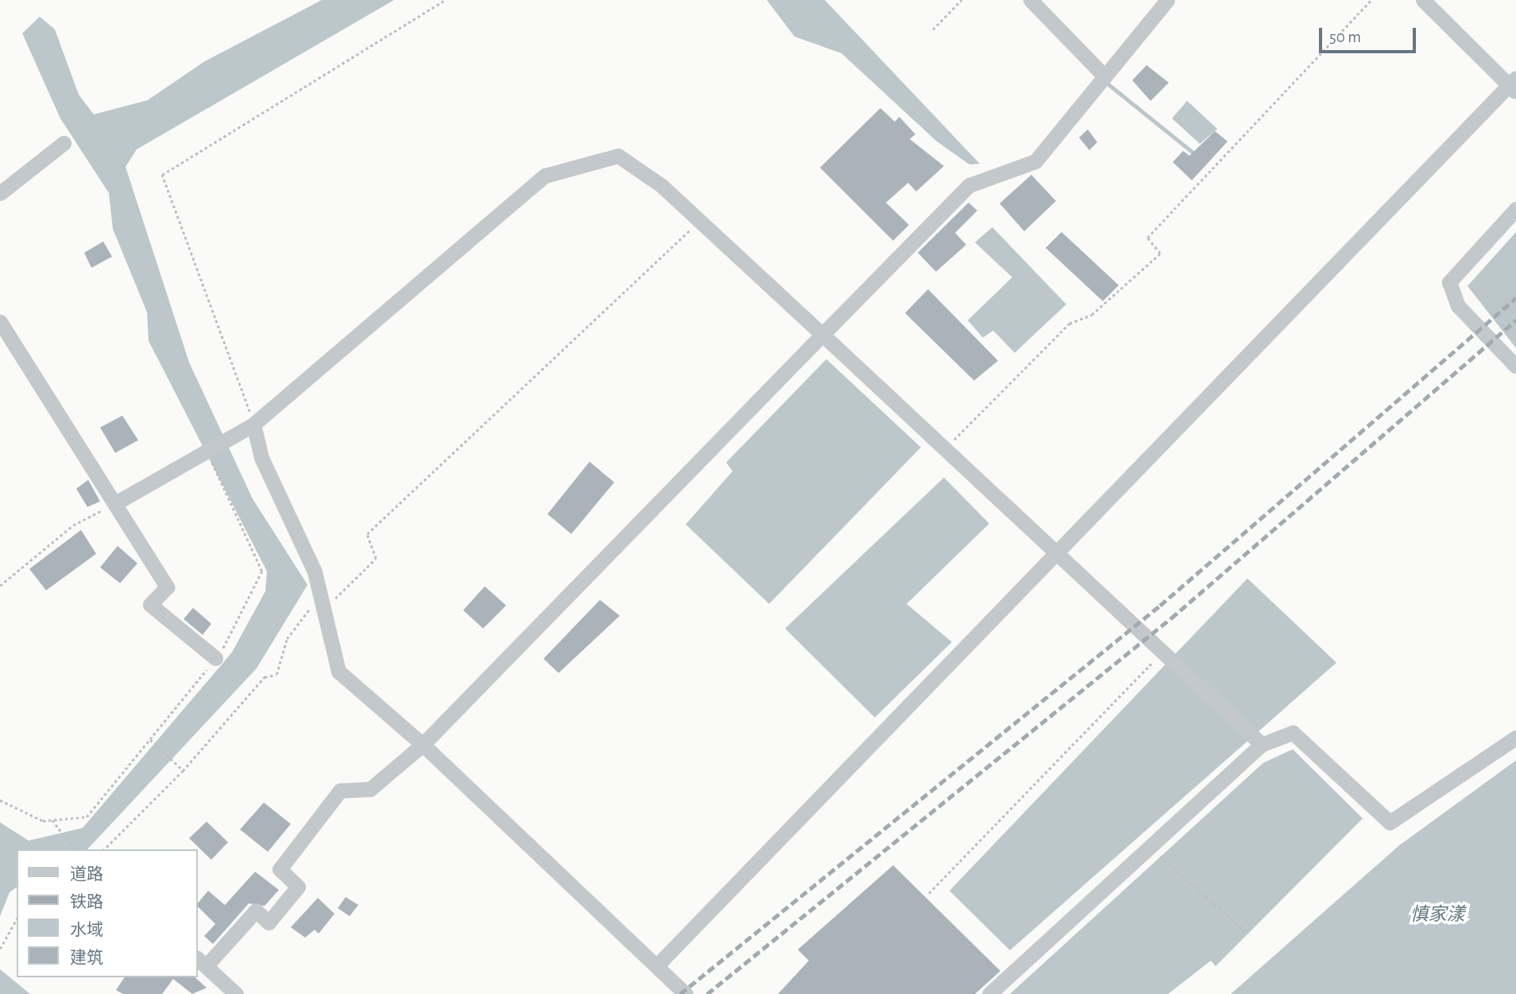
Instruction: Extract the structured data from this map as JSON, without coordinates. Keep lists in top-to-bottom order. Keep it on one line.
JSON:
{"water":["慎家漾"],"legend":["道路","铁路","水域","建筑"],"scale_bar":"50 m"}
